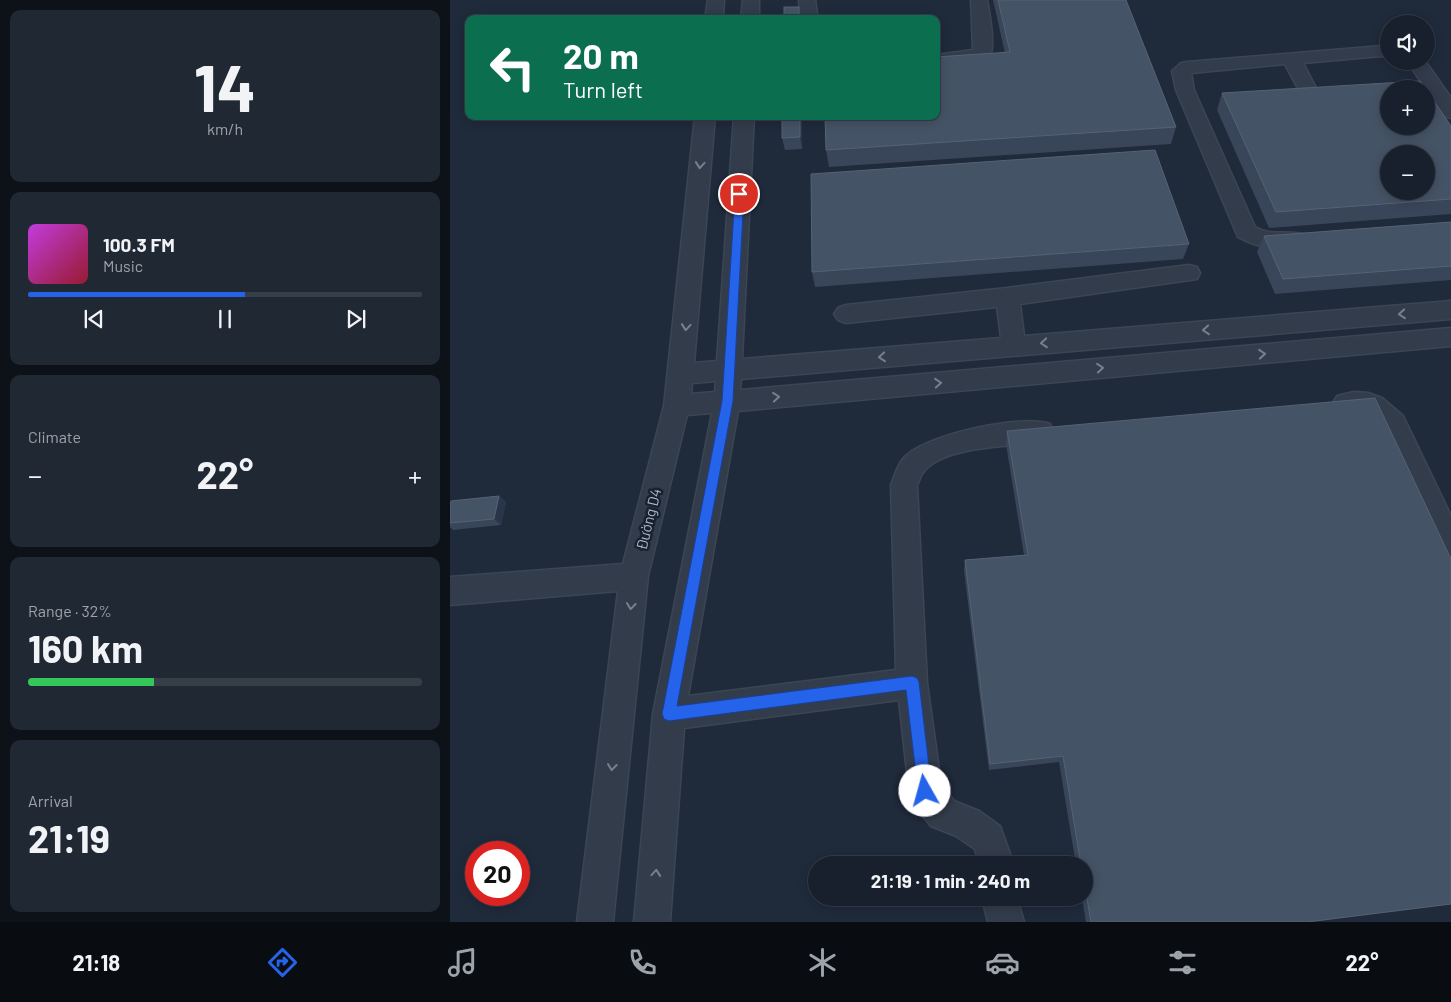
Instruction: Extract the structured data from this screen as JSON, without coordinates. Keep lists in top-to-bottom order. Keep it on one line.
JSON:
{"streets":{"street":["Đường D4"]},"page":{"tile":[["14","km/h"],"Climate",["Range · 32%","160 km"],["Arrival","21:19"]],"map_buttons":["+","−"],"turn":["20 m","Turn left"],"song":["100.3 FM","Music"],"heat":["−","22°","+"],"limit":"20","trip":"21:19 · 1 min · 240 m","tabs":["21:18","22°"]}}
